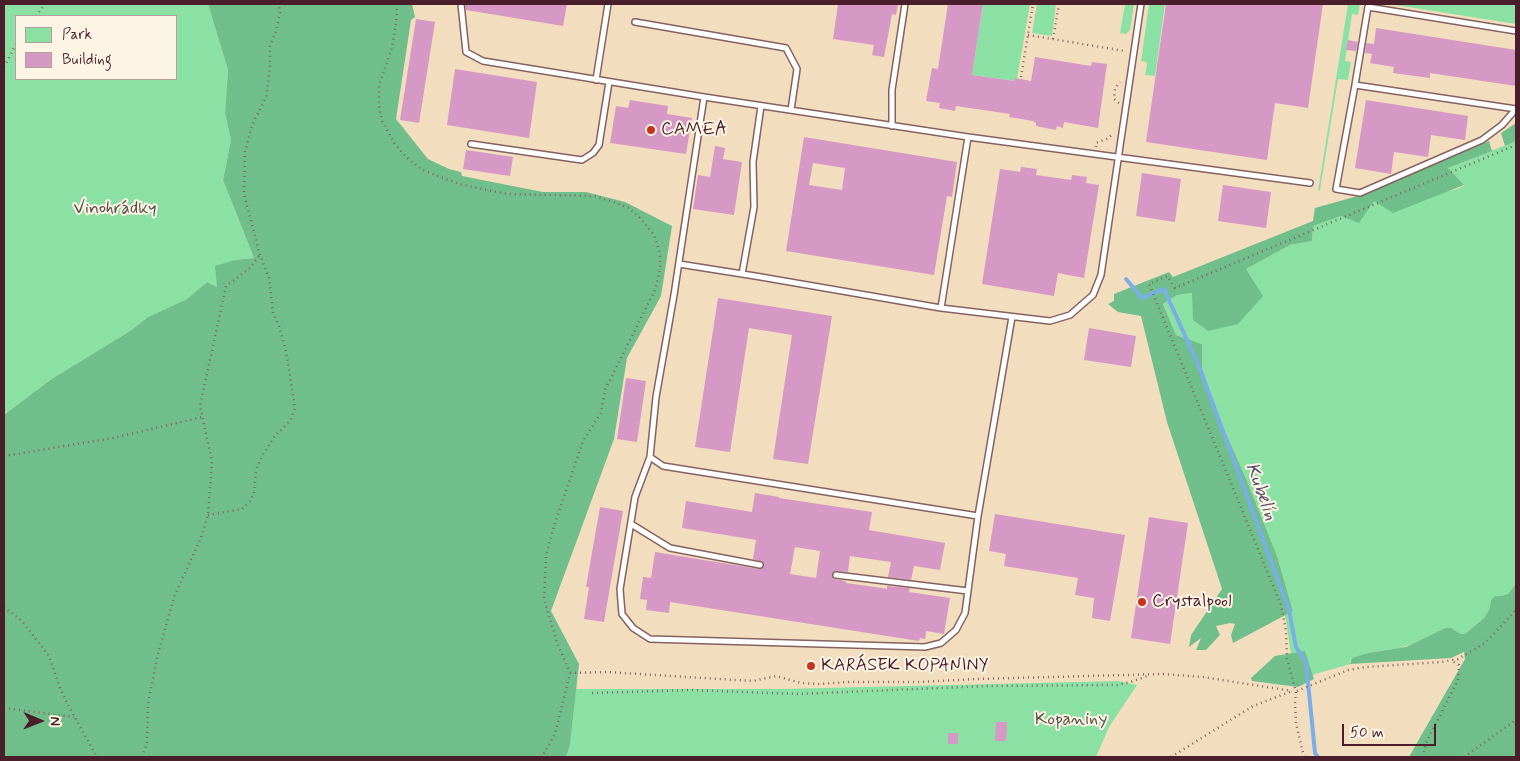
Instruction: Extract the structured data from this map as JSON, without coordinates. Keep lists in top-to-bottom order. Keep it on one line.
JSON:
{"water":["Kubelín"],"parks":["Vinohrádky","Kopaniny"],"places":["CAMEA","Crystalpool","KARÁSEK KOPANINY"],"legend":["Park","Building"],"scale_bar":"50 m","north":"right"}
